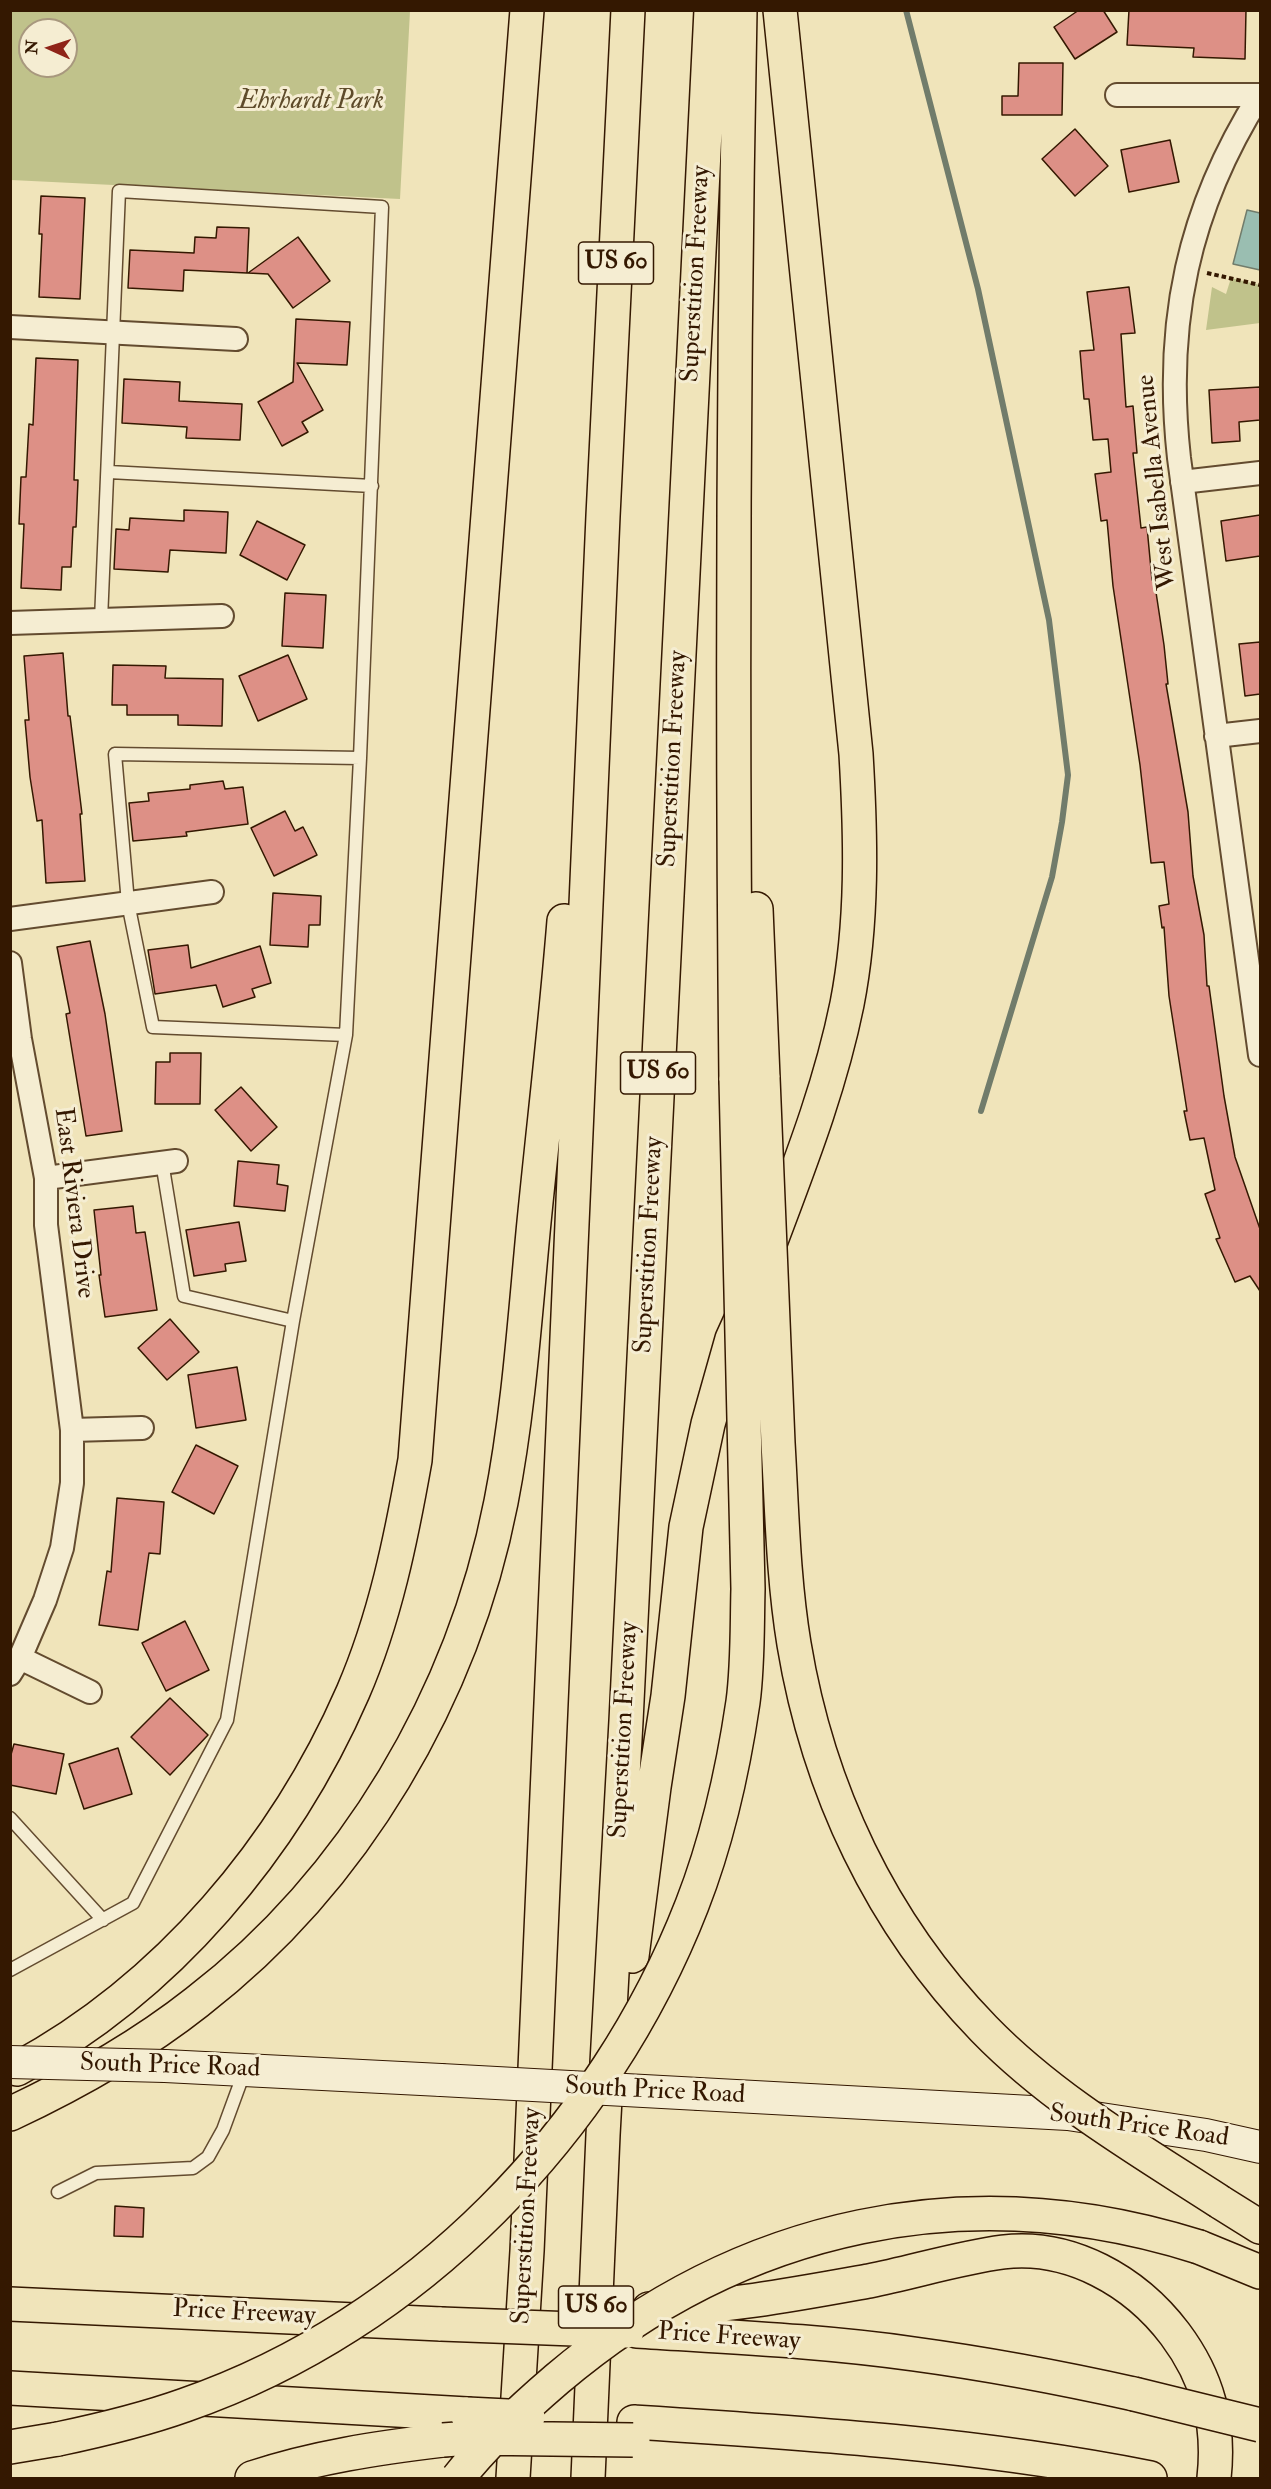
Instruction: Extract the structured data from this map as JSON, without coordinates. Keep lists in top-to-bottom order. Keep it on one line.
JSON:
{"streets":{"highway":["US 60","Superstition Freeway","Price Freeway"],"main road":["South Price Road"],"street":["West Isabella Avenue","East Riviera Drive"]},"parks":["Ehrhardt Park"],"north":"left"}
